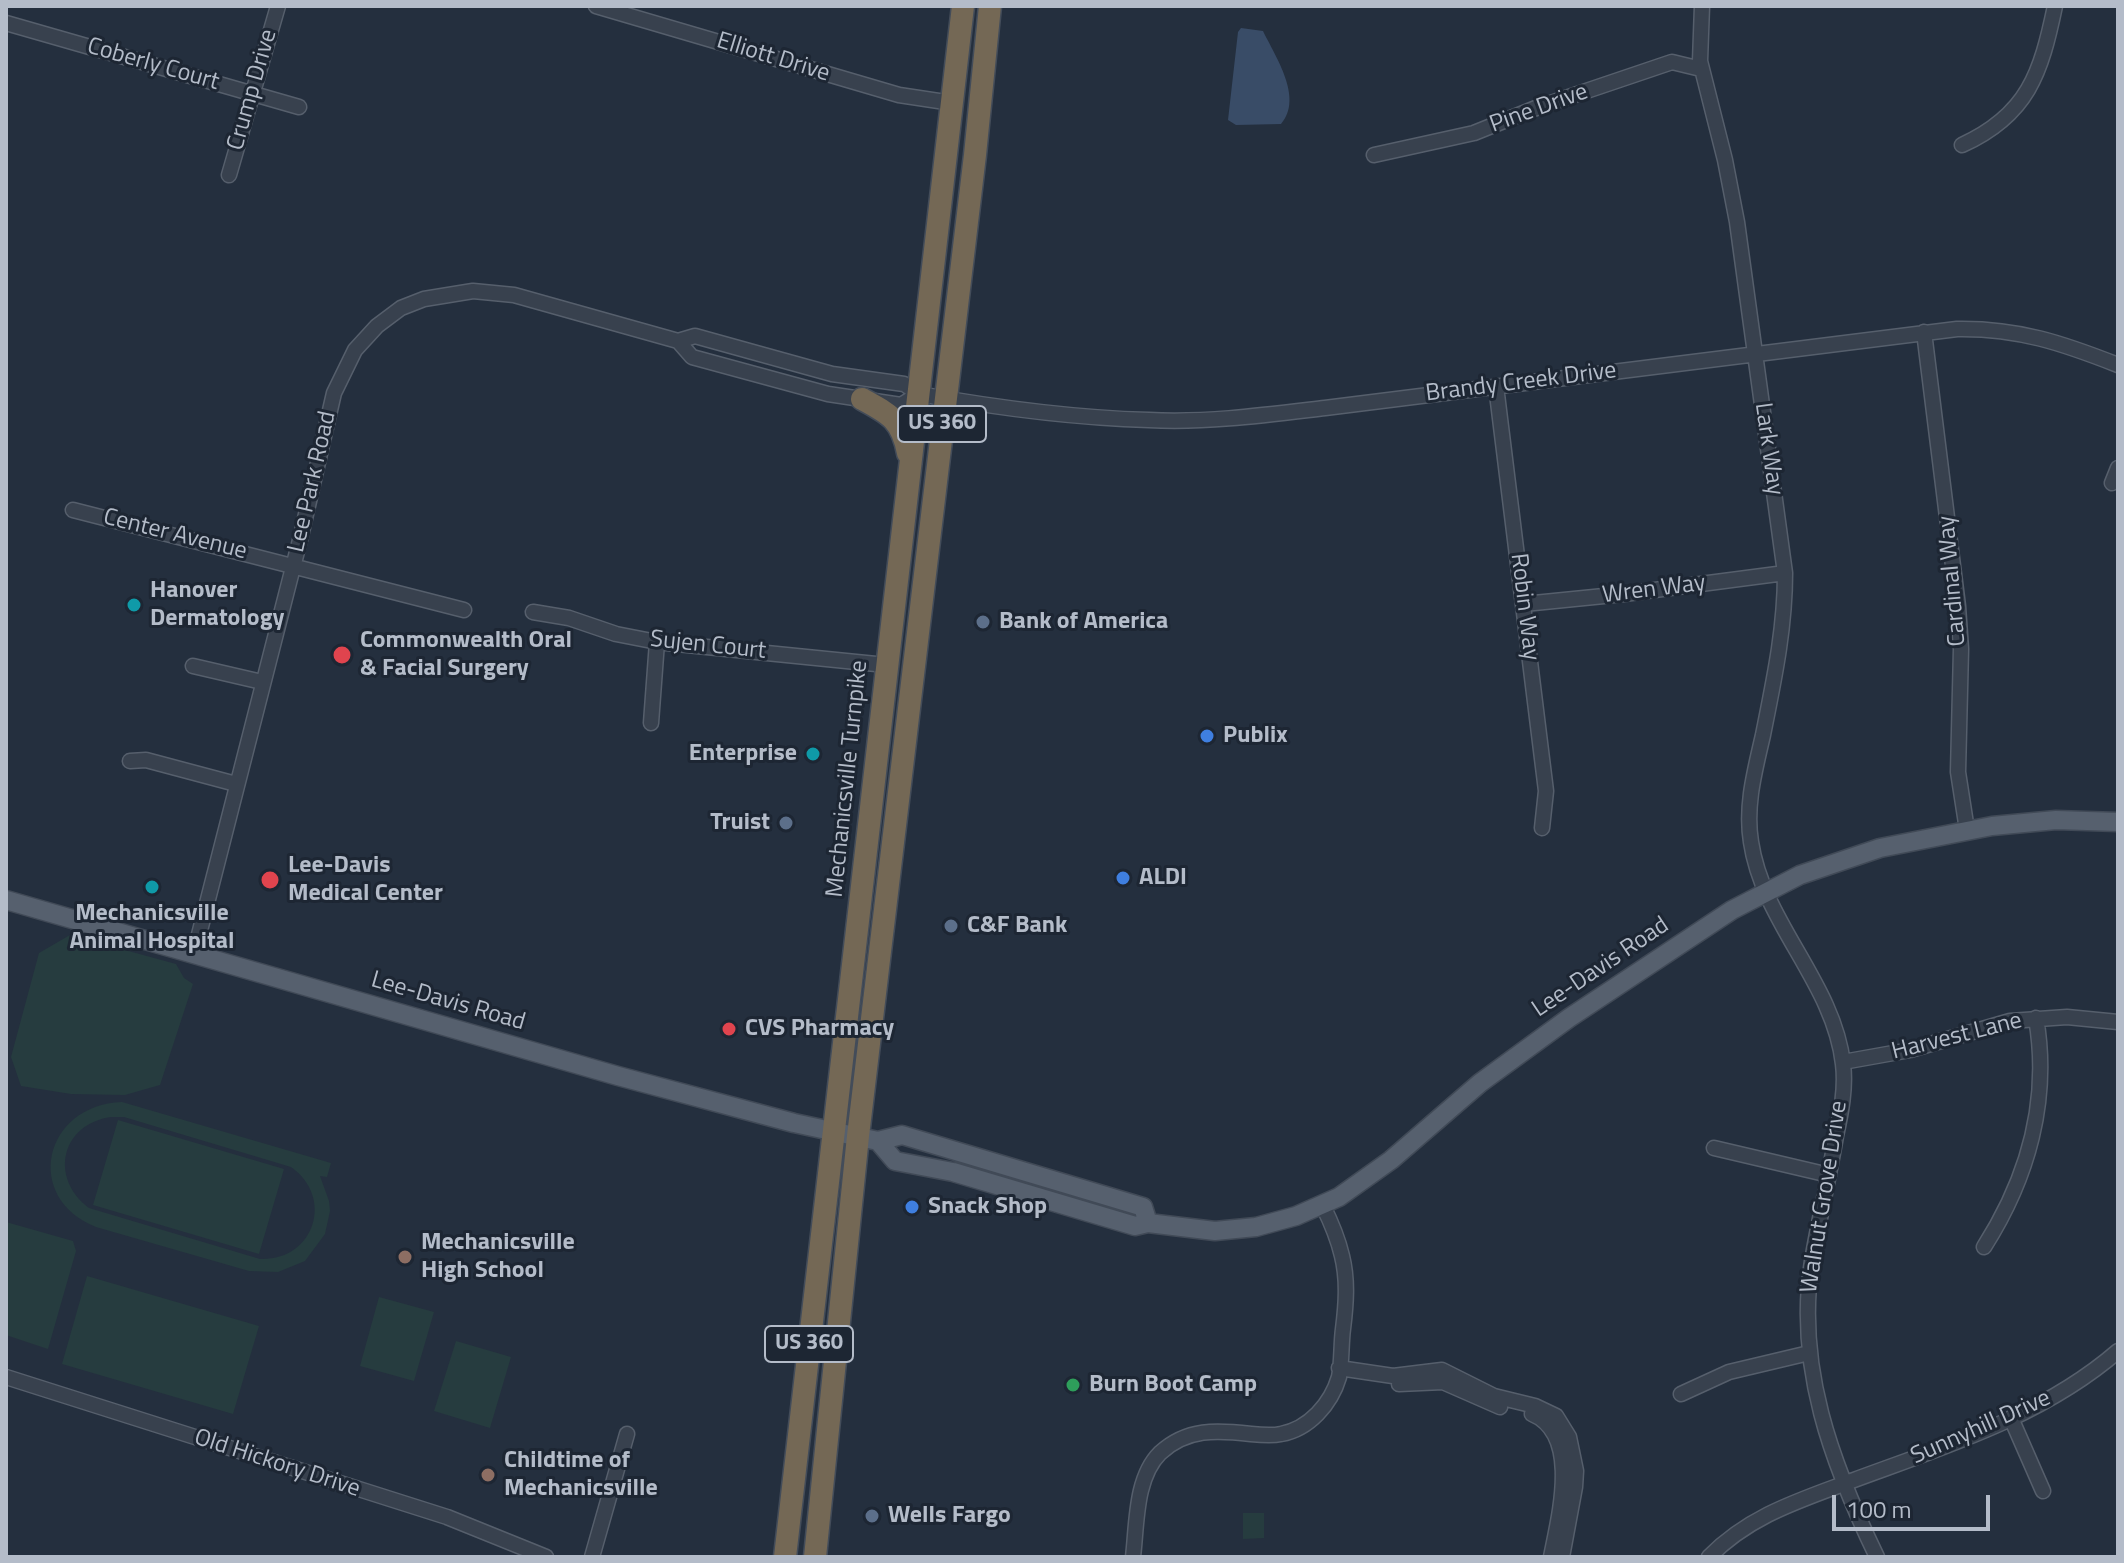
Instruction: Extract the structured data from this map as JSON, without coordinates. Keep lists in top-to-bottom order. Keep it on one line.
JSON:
{"streets":{"highway":["US 360","Mechanicsville Turnpike"],"main road":["Lee-Davis Road"],"street":["Elliott Drive","Coberly Court","Crump Drive","Pine Drive","Brandy Creek Drive","Lark Way","Lee Park Road","Center Avenue","Cardinal Way","Wren Way","Robin Way","Sujen Court","Harvest Lane","Walnut Grove Drive","Sunnyhill Drive","Old Hickory Drive"]},"crossings":[["Elliott Drive","Mechanicsville Turnpike"],["Coberly Court","Crump Drive"],["Pine Drive","Lark Way"],["Brandy Creek Drive","US 360"],["Brandy Creek Drive","Lark Way"],["Brandy Creek Drive","Lee Park Road"],["Brandy Creek Drive","Cardinal Way"],["Brandy Creek Drive","Robin Way"],["Brandy Creek Drive","Mechanicsville Turnpike"],["US 360","Lee-Davis Road"],["Lark Way","Wren Way"],["Lark Way","Lee-Davis Road"],["Lark Way","Walnut Grove Drive"],["Lee Park Road","Center Avenue"],["Lee Park Road","Mechanicsville Turnpike"],["Lee Park Road","Lee-Davis Road"],["Cardinal Way","Lee-Davis Road"],["Wren Way","Robin Way"],["Sujen Court","Mechanicsville Turnpike"],["Mechanicsville Turnpike","Lee-Davis Road"],["Lee-Davis Road","Walnut Grove Drive"],["Harvest Lane","Walnut Grove Drive"],["Walnut Grove Drive","Sunnyhill Drive"]],"places":["Hanover Dermatology","Bank of America","Commonwealth Oral & Facial Surgery","Publix","Enterprise","Truist","ALDI","Lee-Davis Medical Center","Mechanicsville Animal Hospital","C&F Bank","CVS Pharmacy","Snack Shop","Mechanicsville High School","Burn Boot Camp","Childtime of Mechanicsville","Wells Fargo"],"scale_bar":"100 m"}
